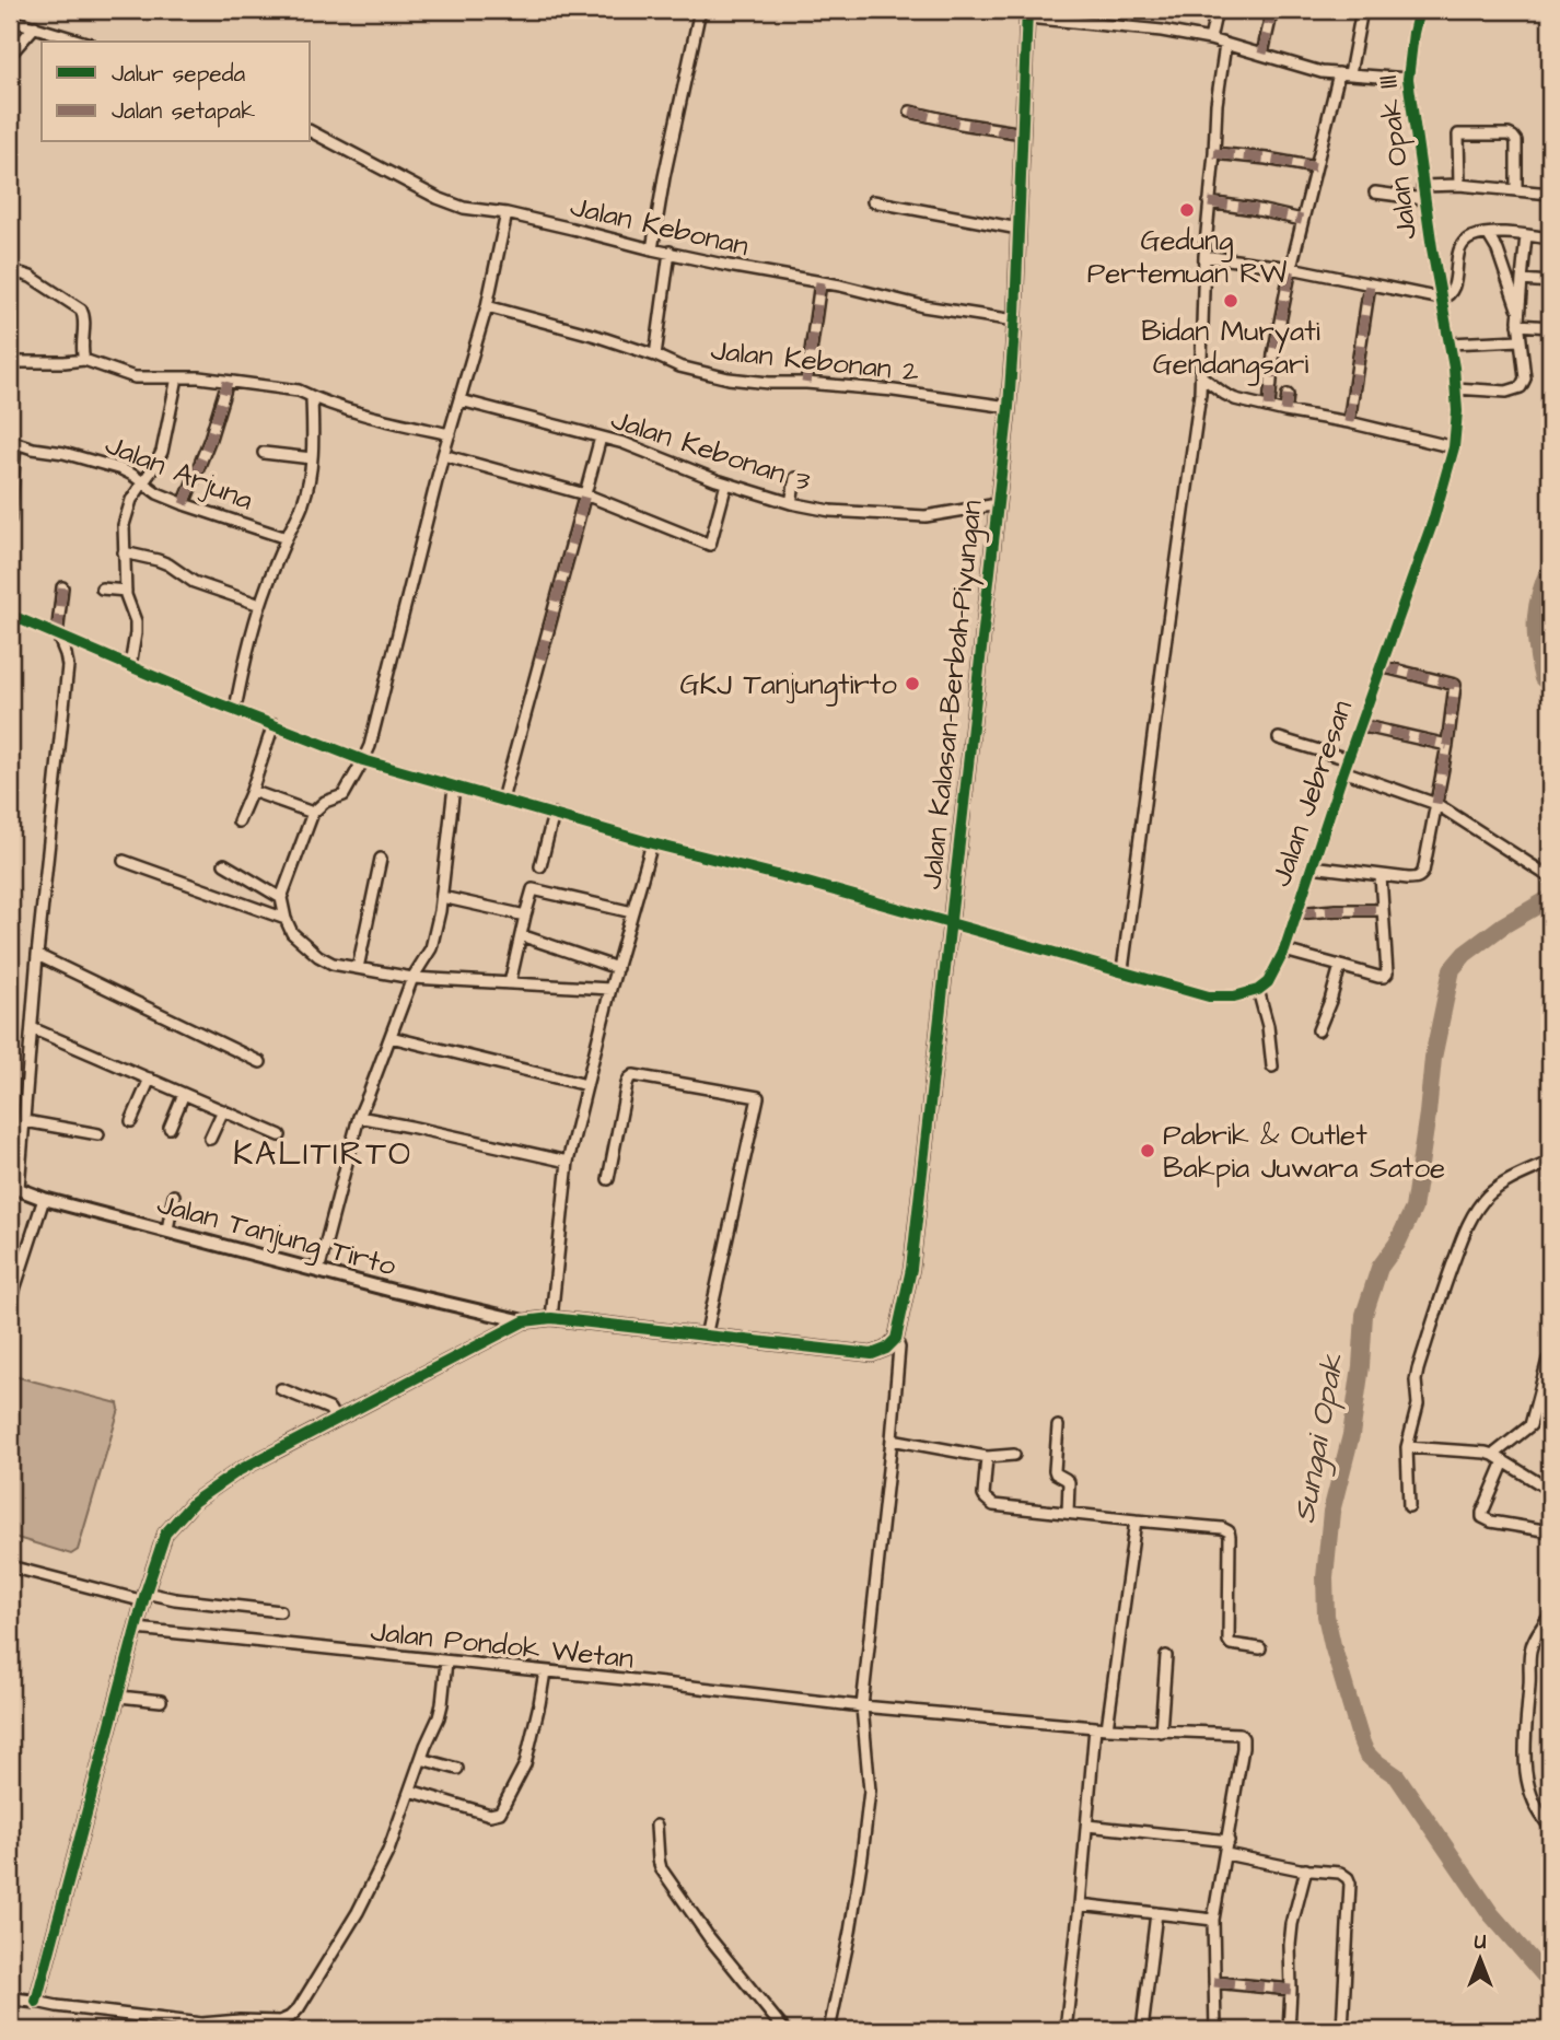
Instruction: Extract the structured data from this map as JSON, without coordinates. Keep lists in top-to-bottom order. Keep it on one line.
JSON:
{"streets":{"street":["Jalan Opak III","Jalan Kebonan","Jalan Kebonan 2","Jalan Kebonan 3","Jalan Arjuna","Jalan Kalasan-Berbah-Piyungan","Jalan Jebresan","Jalan Tanjung Tirto","Jalan Pondok Wetan"]},"crossings":[["Jalan Opak III","Jalan Jebresan"],["Jalan Kebonan","Jalan Kalasan-Berbah-Piyungan"],["Jalan Kebonan 2","Jalan Kalasan-Berbah-Piyungan"],["Jalan Kebonan 3","Jalan Kalasan-Berbah-Piyungan"]],"districts":["KALITIRTO"],"water":["Sungai Opak"],"places":["Gedung Pertemuan RW","Bidan Muryati Gendangsari","GKJ Tanjungtirto","Pabrik & Outlet Bakpia Juwara Satoe"],"legend":["Jalur sepeda","Jalan setapak"],"north":"top"}
